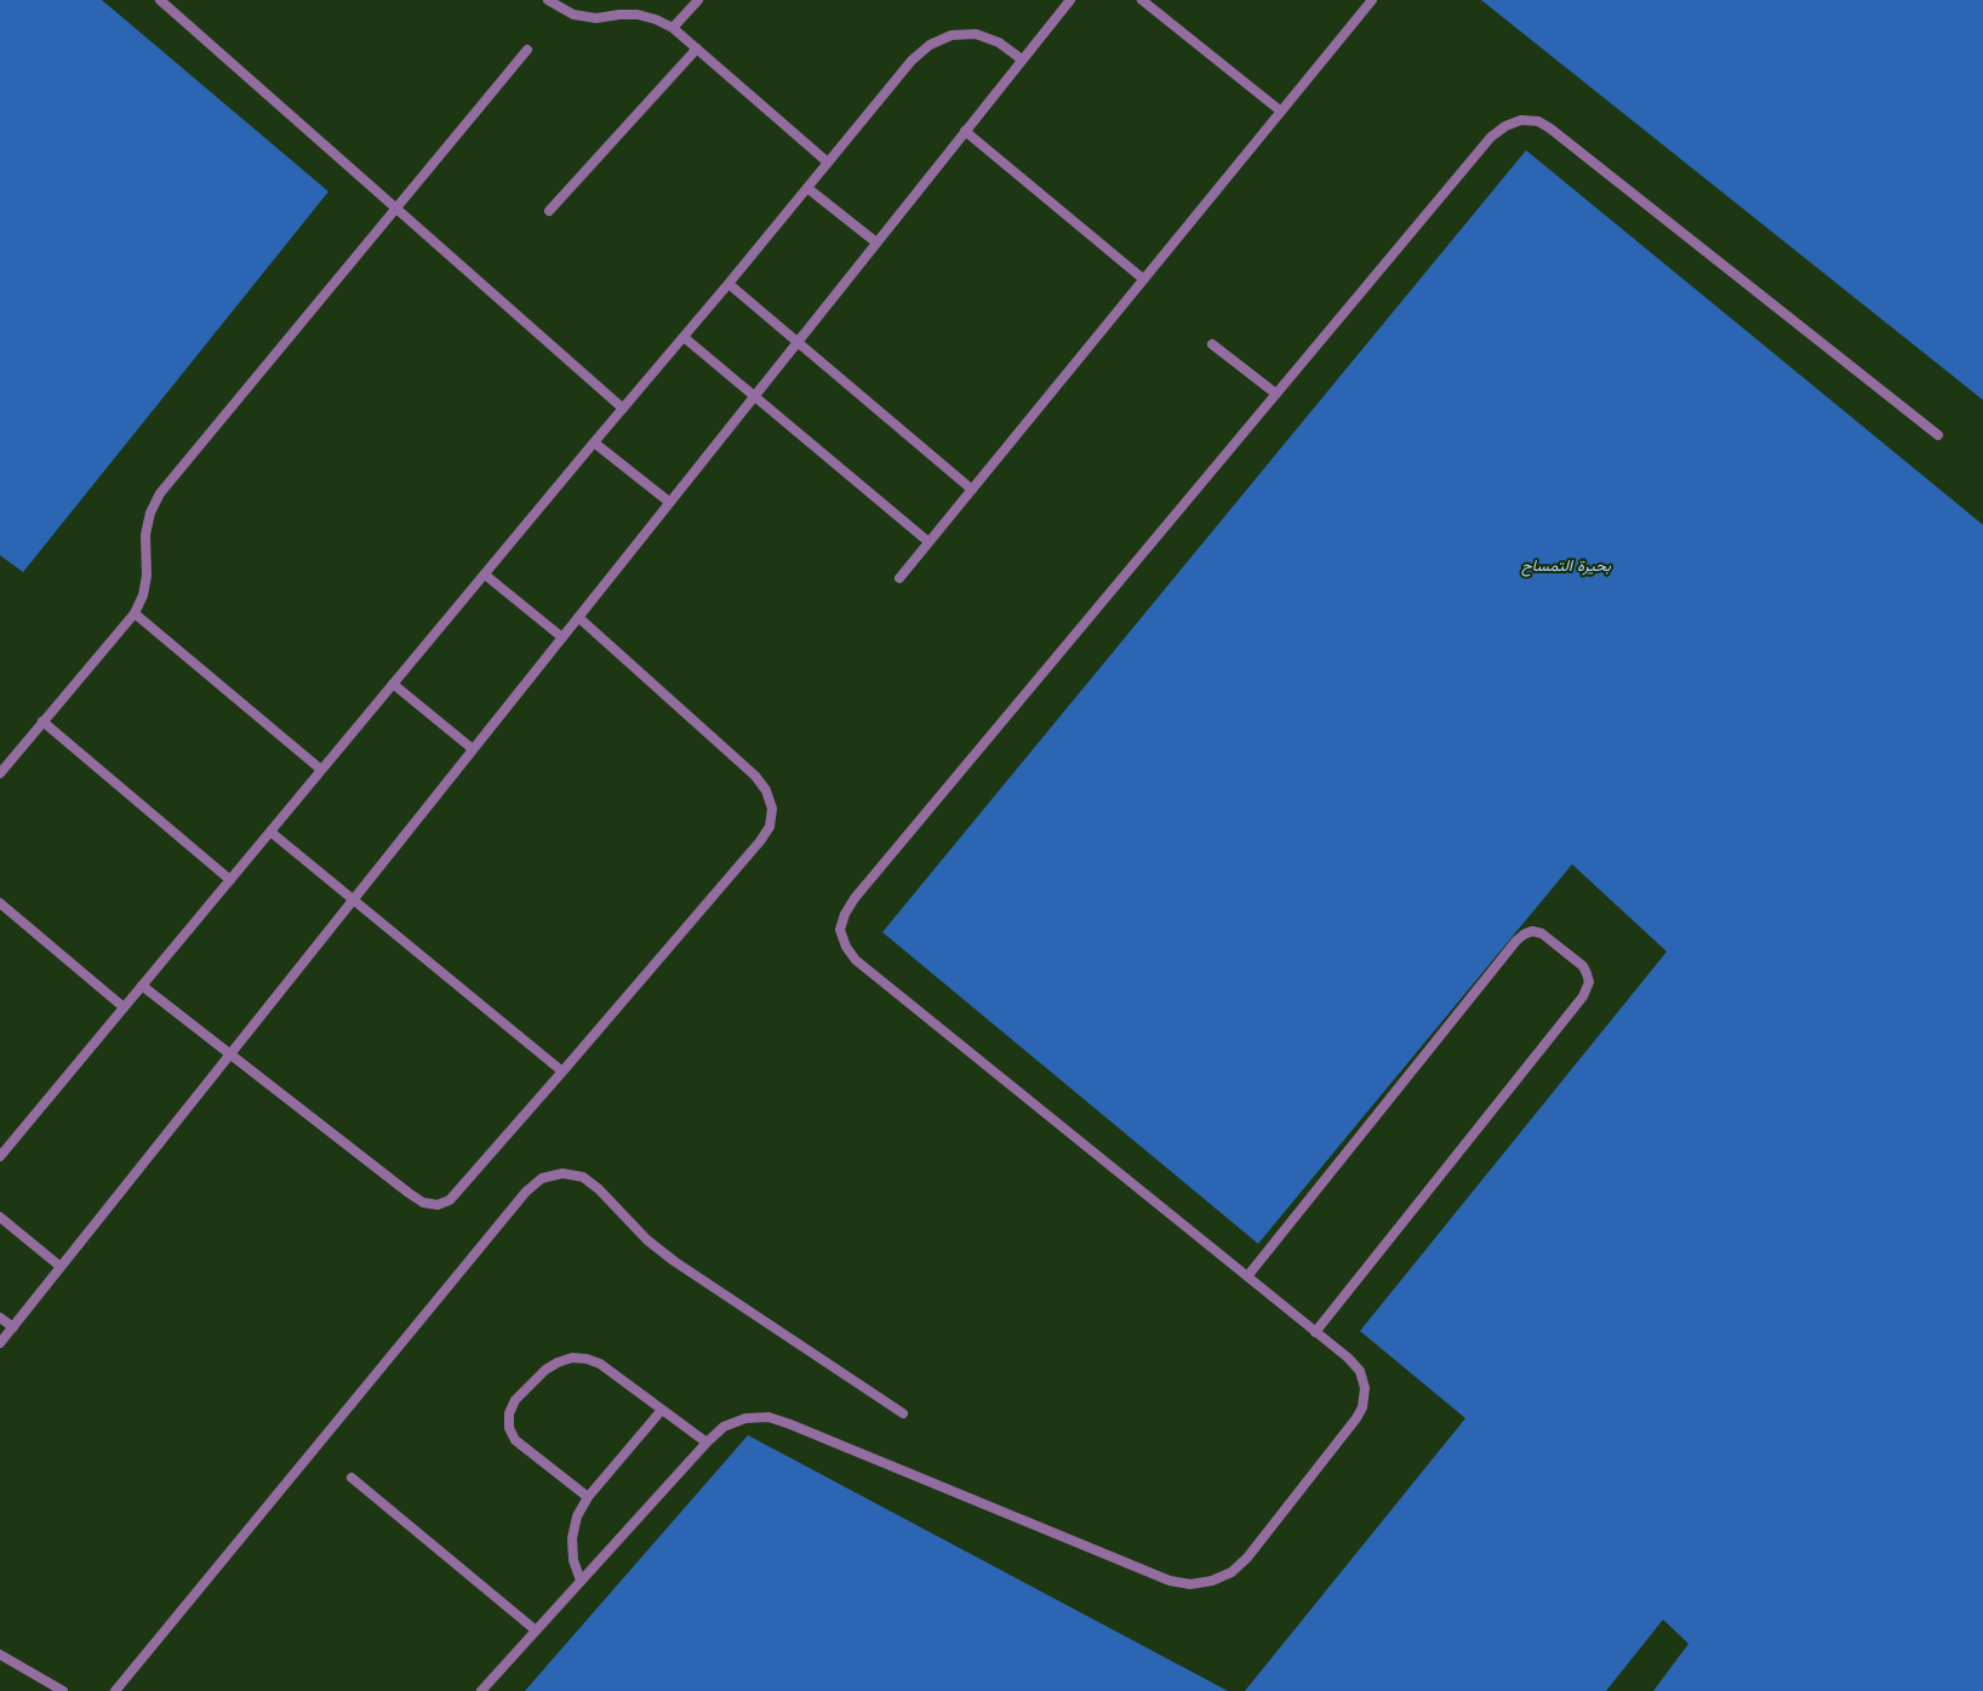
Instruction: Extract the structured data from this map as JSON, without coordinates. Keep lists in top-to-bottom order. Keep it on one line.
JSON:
{"water":["بحيرة التمساح"]}
